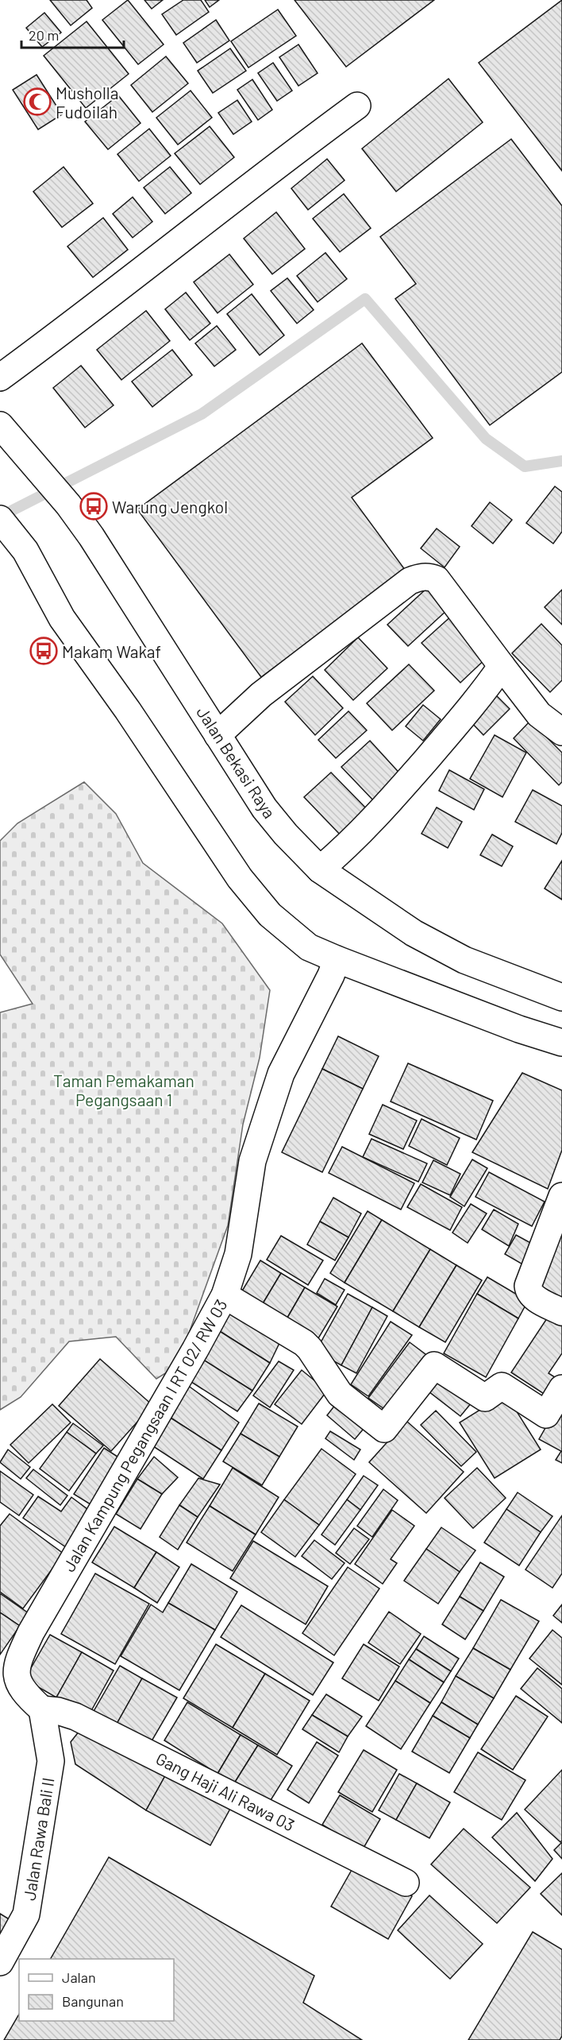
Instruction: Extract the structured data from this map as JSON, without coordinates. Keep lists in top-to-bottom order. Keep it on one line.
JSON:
{"streets":{"main road":["Jalan Bekasi Raya","Jalan Kampung Pegangsaan I RT 02/ RW 03","Gang Haji Ali Rawa 03","Jalan Rawa Bali II"]},"crossings":[["Jalan Kampung Pegangsaan I RT 02/ RW 03","Gang Haji Ali Rawa 03"],["Jalan Kampung Pegangsaan I RT 02/ RW 03","Jalan Rawa Bali II"],["Gang Haji Ali Rawa 03","Jalan Rawa Bali II"]],"parks":["Taman Pemakaman Pegangsaan 1"],"places":{"mosque":["Musholla Fudoilah"],"bus stop":["Warung Jengkol","Makam Wakaf"]},"legend":["Jalan","Bangunan"],"scale_bar":"20 m"}
